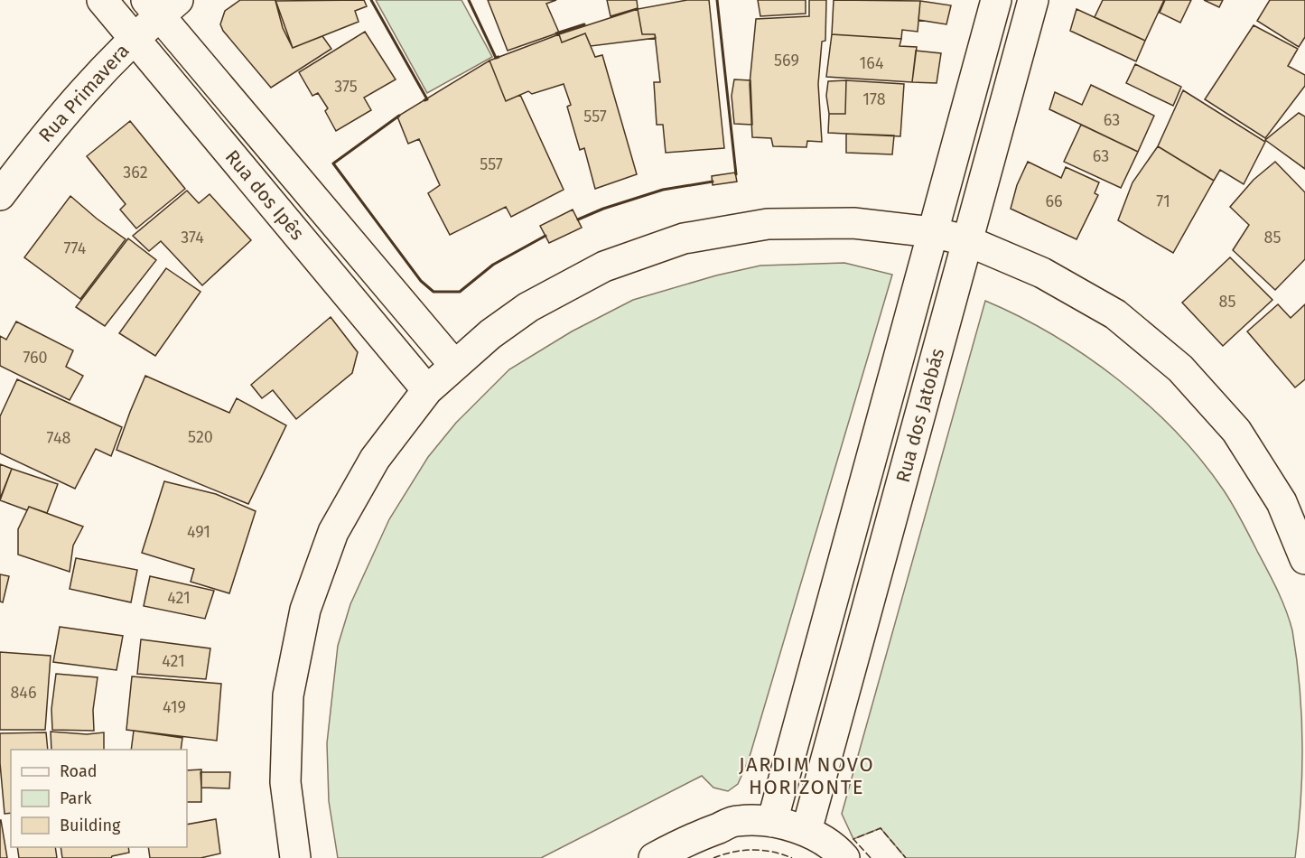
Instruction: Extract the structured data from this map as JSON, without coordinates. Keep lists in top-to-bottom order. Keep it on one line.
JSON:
{"streets":{"street":["Rua Primavera","Rua dos Ipês","Rua dos Jatobás"]},"crossings":[["Rua Primavera","Rua dos Ipês"]],"districts":["JARDIM NOVO HORIZONTE"],"house_numbers":["569","164","375","178","557","63","63","557","362","66","71","374","85","774","85","760","520","748","491","421","421","846","419"],"legend":["Road","Park","Building"]}
